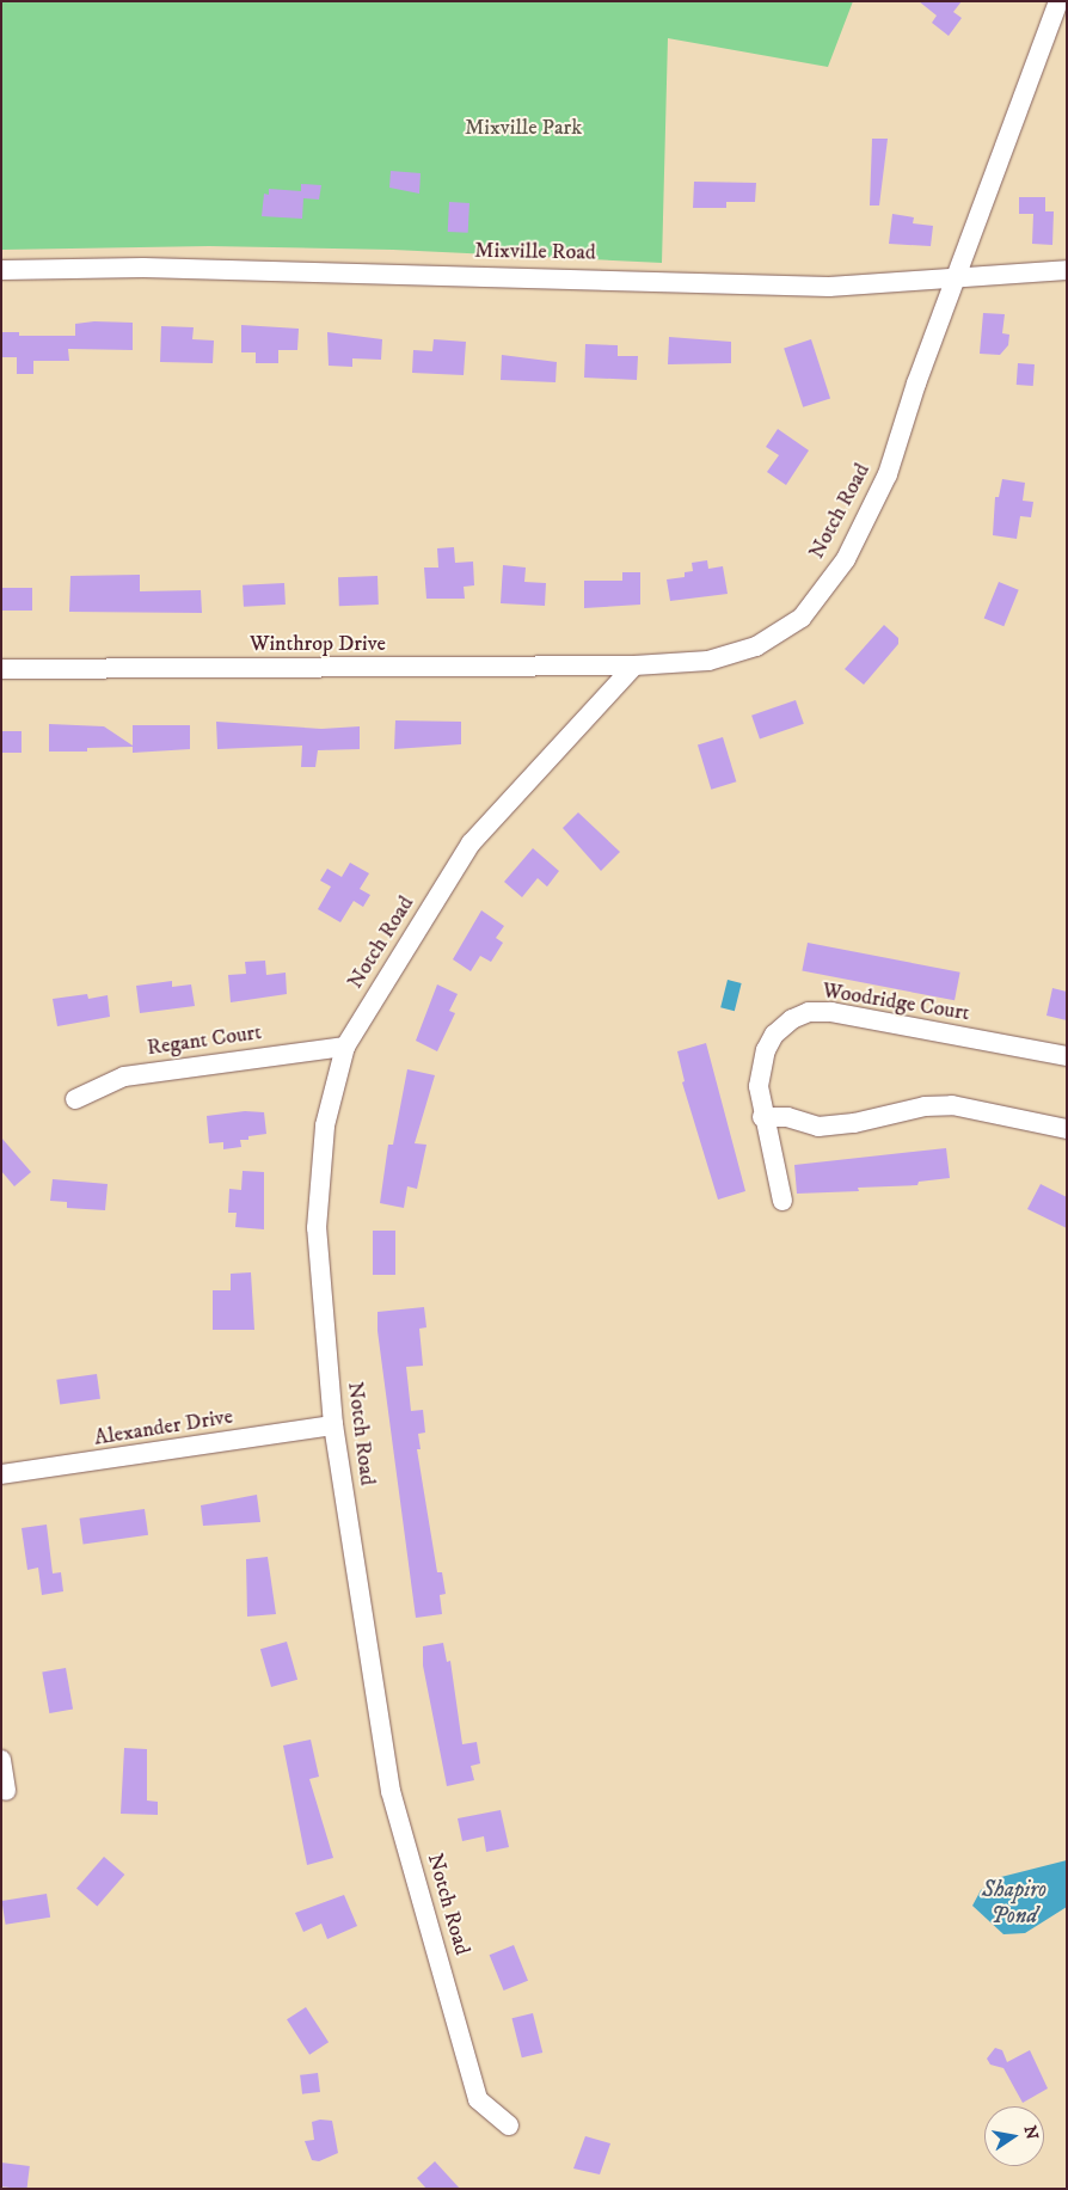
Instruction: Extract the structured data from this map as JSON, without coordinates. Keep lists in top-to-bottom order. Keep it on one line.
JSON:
{"streets":{"street":["Mixville Road","Notch Road","Winthrop Drive","Woodridge Court","Regant Court","Alexander Drive"]},"crossings":[["Mixville Road","Notch Road"],["Notch Road","Winthrop Drive"],["Notch Road","Regant Court"],["Notch Road","Alexander Drive"]],"water":["Shapiro Pond"],"parks":["Mixville Park"],"north":"right"}
